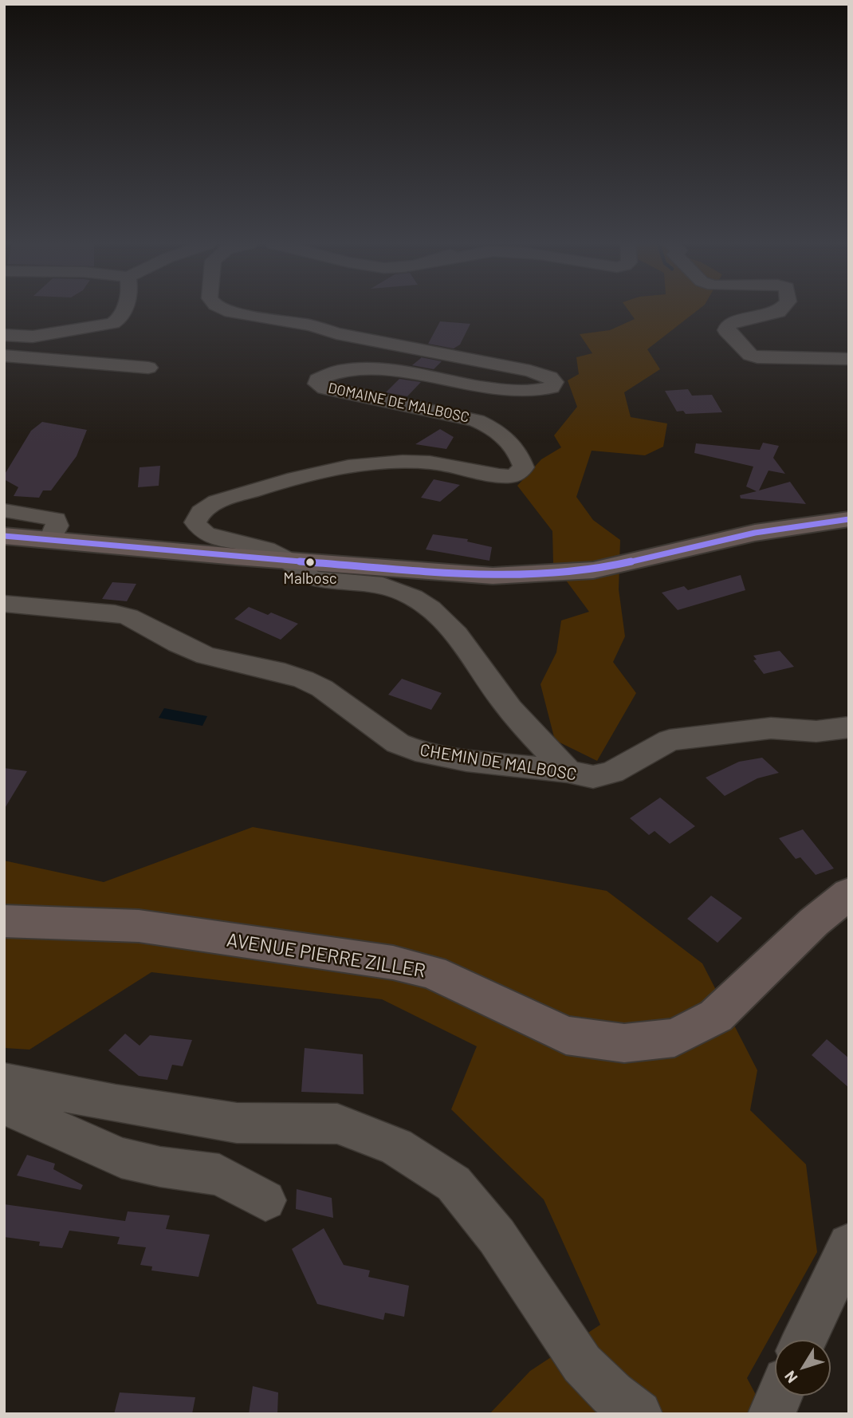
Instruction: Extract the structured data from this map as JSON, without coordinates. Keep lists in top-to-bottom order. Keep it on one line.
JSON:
{"streets":{"main road":["AVENUE PIERRE ZILLER"],"street":["DOMAINE DE MALBOSC","CHEMIN DE MALBOSC"]},"places":["Malbosc"],"north":"bottom left"}
